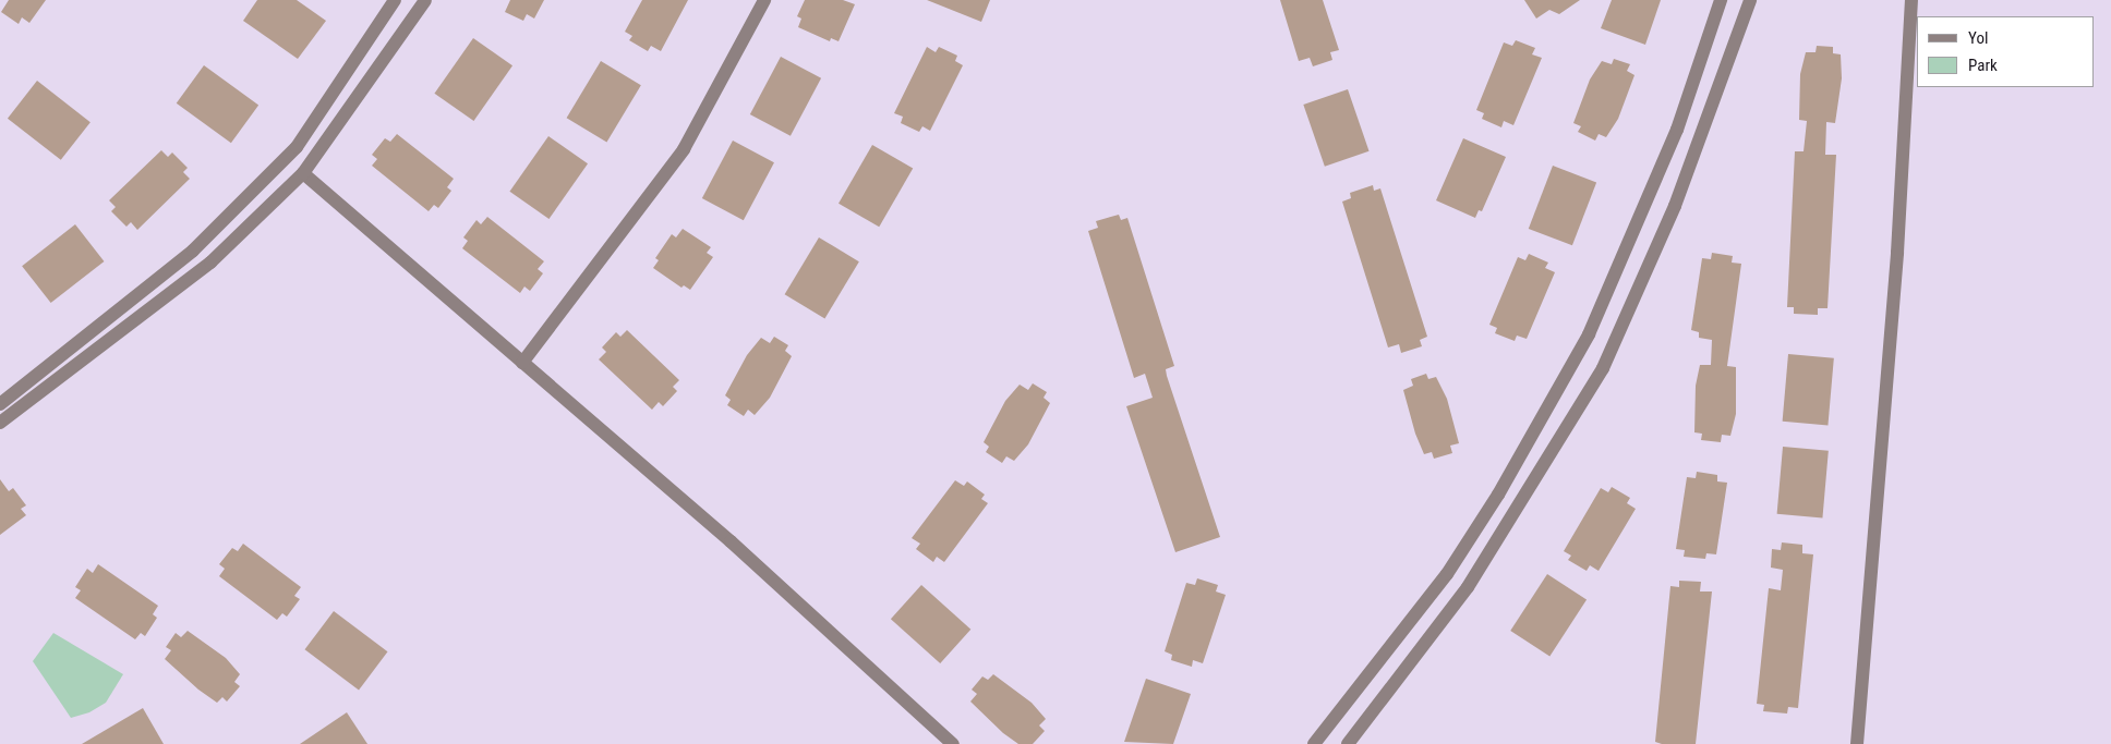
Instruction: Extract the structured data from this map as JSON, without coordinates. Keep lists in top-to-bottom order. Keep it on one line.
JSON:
{"legend":["Yol","Park"]}
